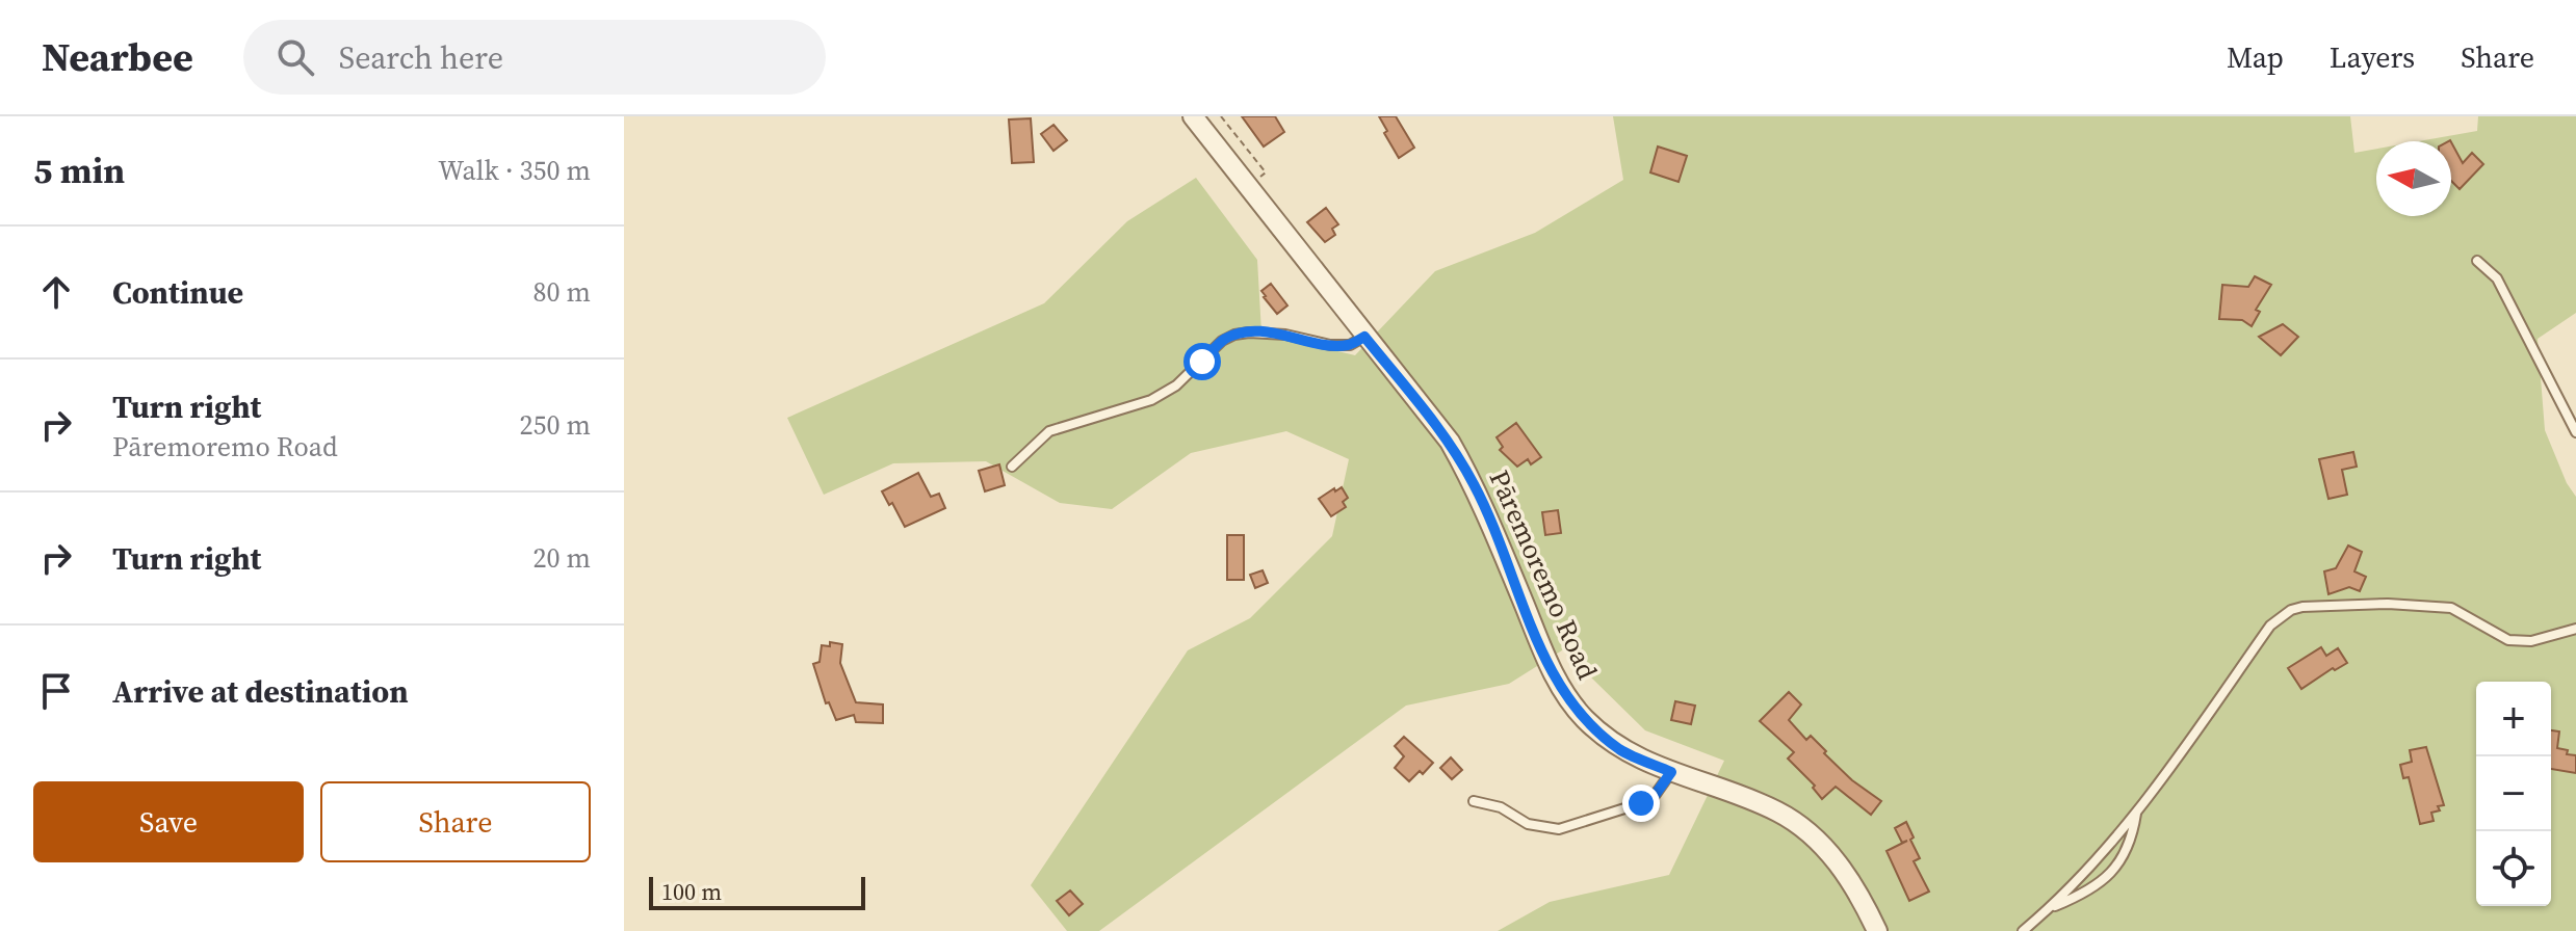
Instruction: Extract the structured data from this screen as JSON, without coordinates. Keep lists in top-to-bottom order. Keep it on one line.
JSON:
{"streets":{"street":["Pāremoremo Road"]},"scale_bar":"100 m","north":"left","page":{"header":"Nearbee","search":"Search here","nav":["Map","Layers","Share"],"heading":["5 min","Walk · 350 m"],"list":[["Continue","80 m"],["Turn right","Pāremoremo Road","250 m"],["Turn right","20 m"],"Arrive at destination"],"map_buttons":["+","−"],"buttons":["Save","Share"],"scale":"100 m"}}
